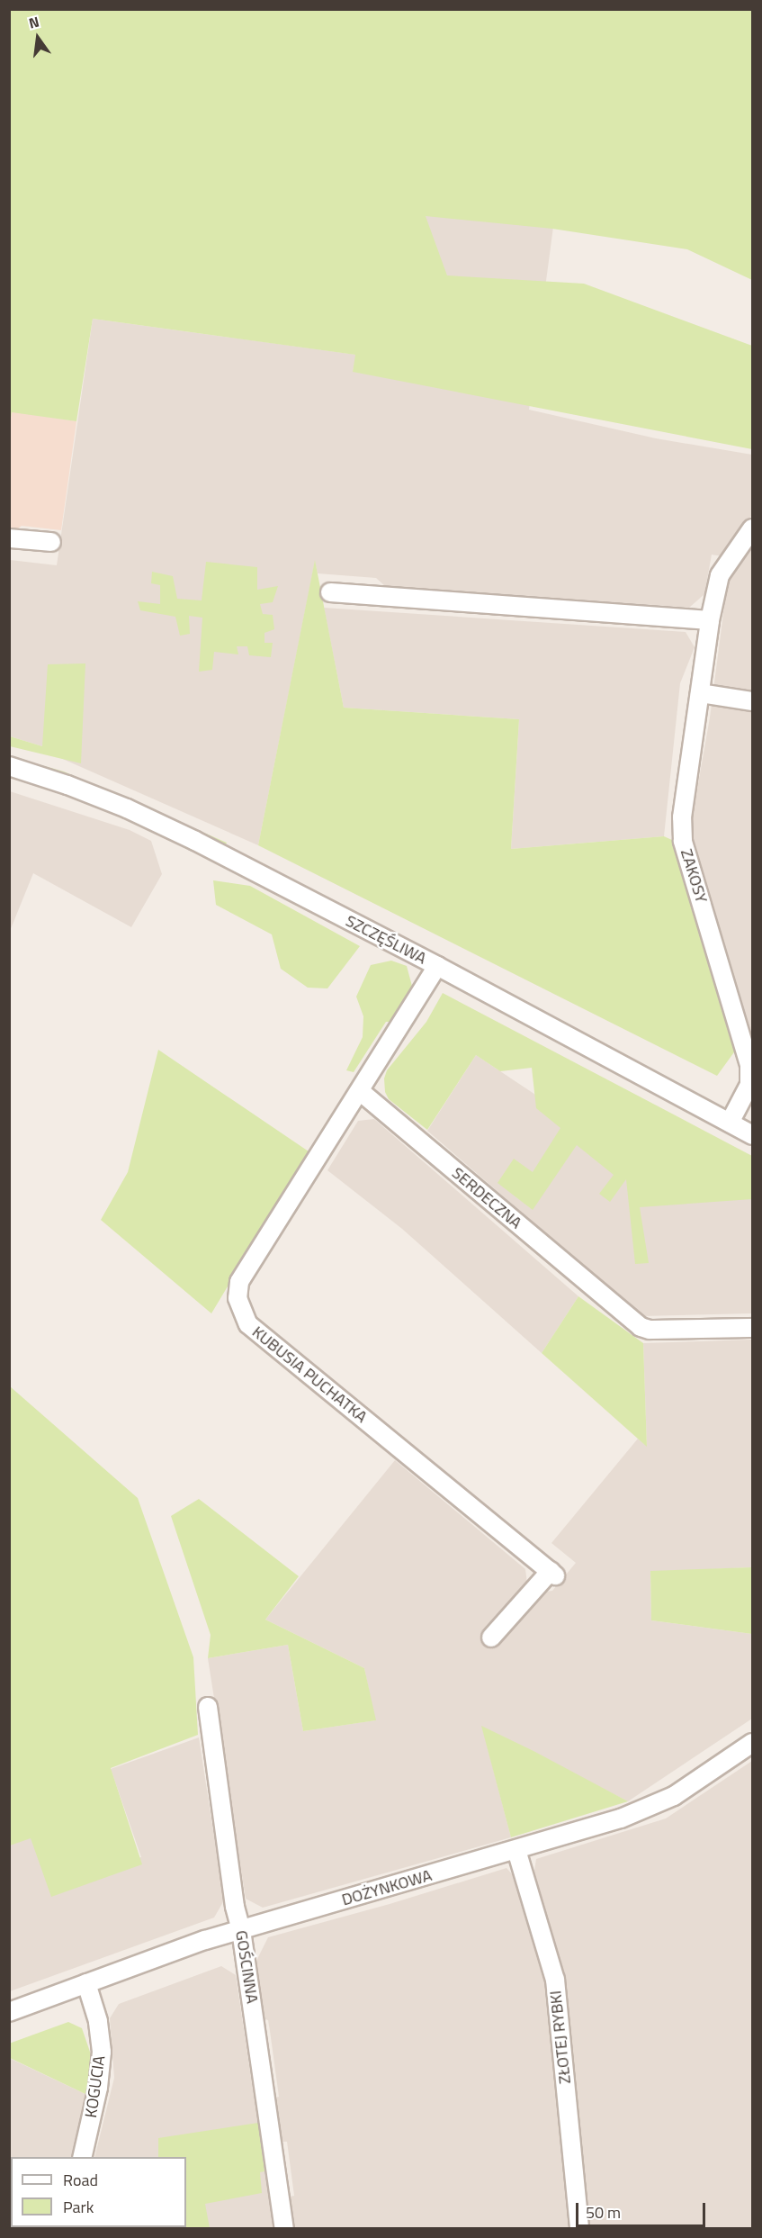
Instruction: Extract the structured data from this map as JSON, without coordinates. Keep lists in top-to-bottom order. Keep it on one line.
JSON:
{"streets":{"street":["ZAKOSY","SZCZĘŚLIWA","SERDECZNA","KUBUSIA PUCHATKA","DOŻYNKOWA","GOŚCINNA","ZŁOTEJ RYBKI","KOGUCIA"]},"crossings":[["ZAKOSY","SZCZĘŚLIWA"],["SERDECZNA","KUBUSIA PUCHATKA"],["DOŻYNKOWA","GOŚCINNA"],["DOŻYNKOWA","ZŁOTEJ RYBKI"],["DOŻYNKOWA","KOGUCIA"]],"legend":["Road","Park"],"scale_bar":"50 m","north":"top"}
